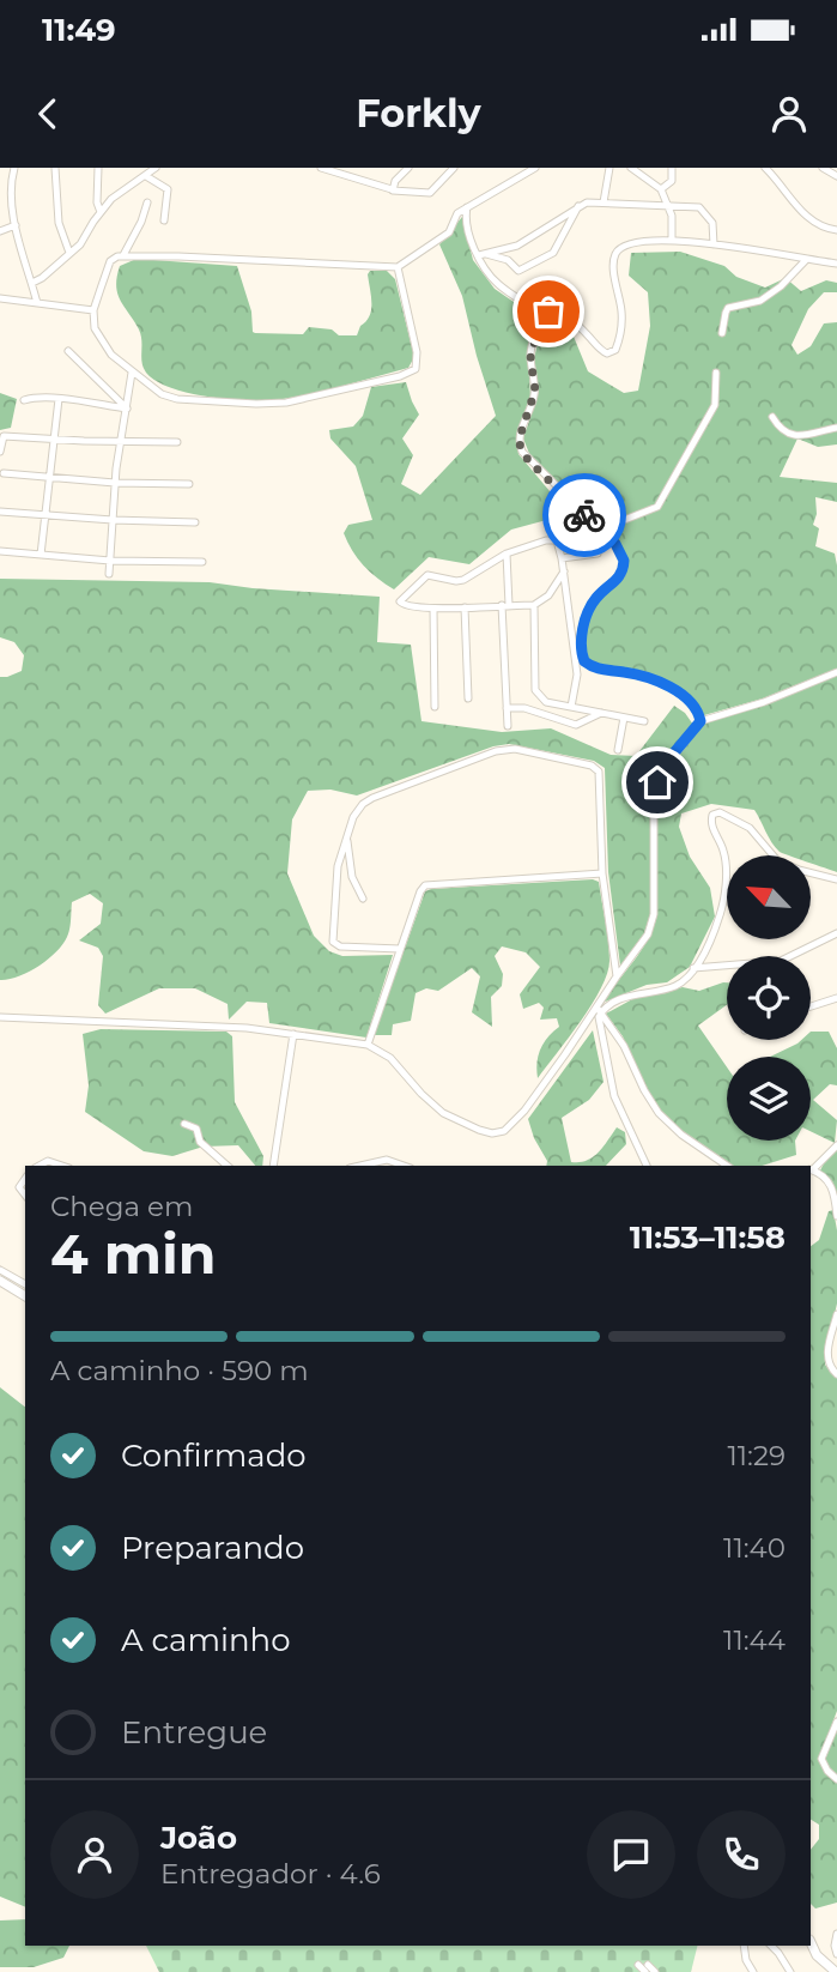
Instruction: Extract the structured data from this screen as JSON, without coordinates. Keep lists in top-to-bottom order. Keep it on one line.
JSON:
{"north":"top left","page":{"status":"11:49","header":"Forkly","heading":["4 min","Chega em","11:53–11:58"],"panel":["João","Entregador · 4.6"],"bar":"A caminho · 590 m","list":[["Confirmado","11:29"],["Preparando","11:40"],["A caminho","11:44"],"Entregue"]}}
